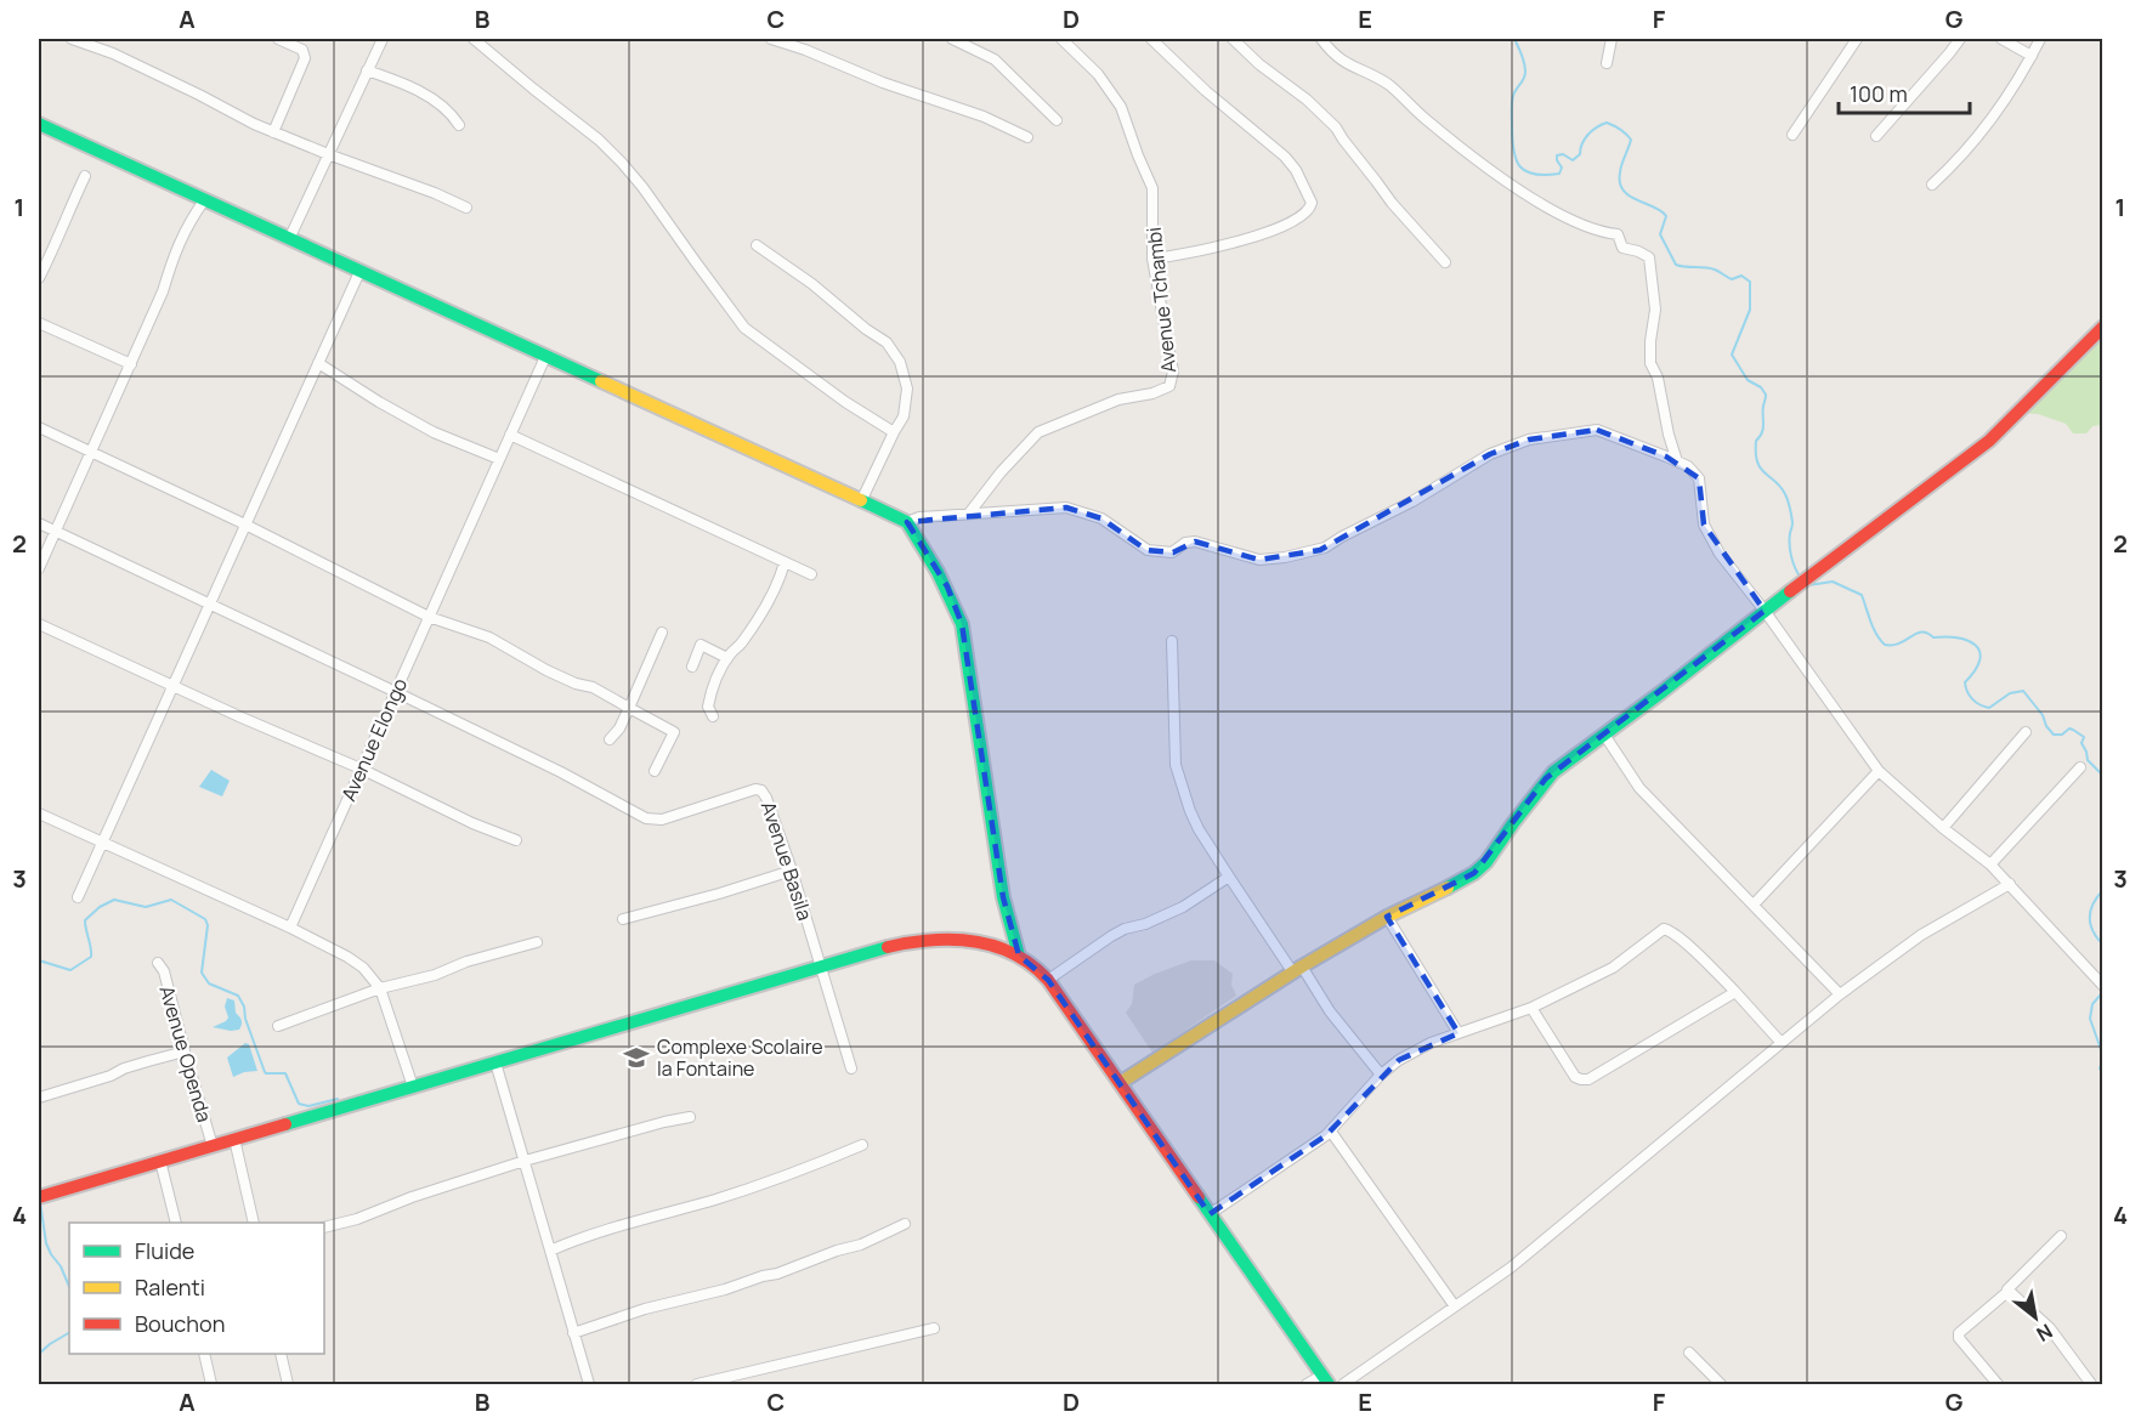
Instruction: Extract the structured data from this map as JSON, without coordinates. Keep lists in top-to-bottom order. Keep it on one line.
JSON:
{"streets":{"street":["Avenue Tchambi","Avenue Elongo","Avenue Basila","Avenue Openda"]},"crossings":[["Avenue Elongo","Avenue Basila"]],"places":{"school or university":["Complexe Scolaire la Fontaine"]},"legend":["Fluide","Ralenti","Bouchon"],"scale_bar":"100 m","north":"bottom right","grid":{"columns":["A","B","C","D","E","F","G"],"rows":["1","2","3","4"]}}
